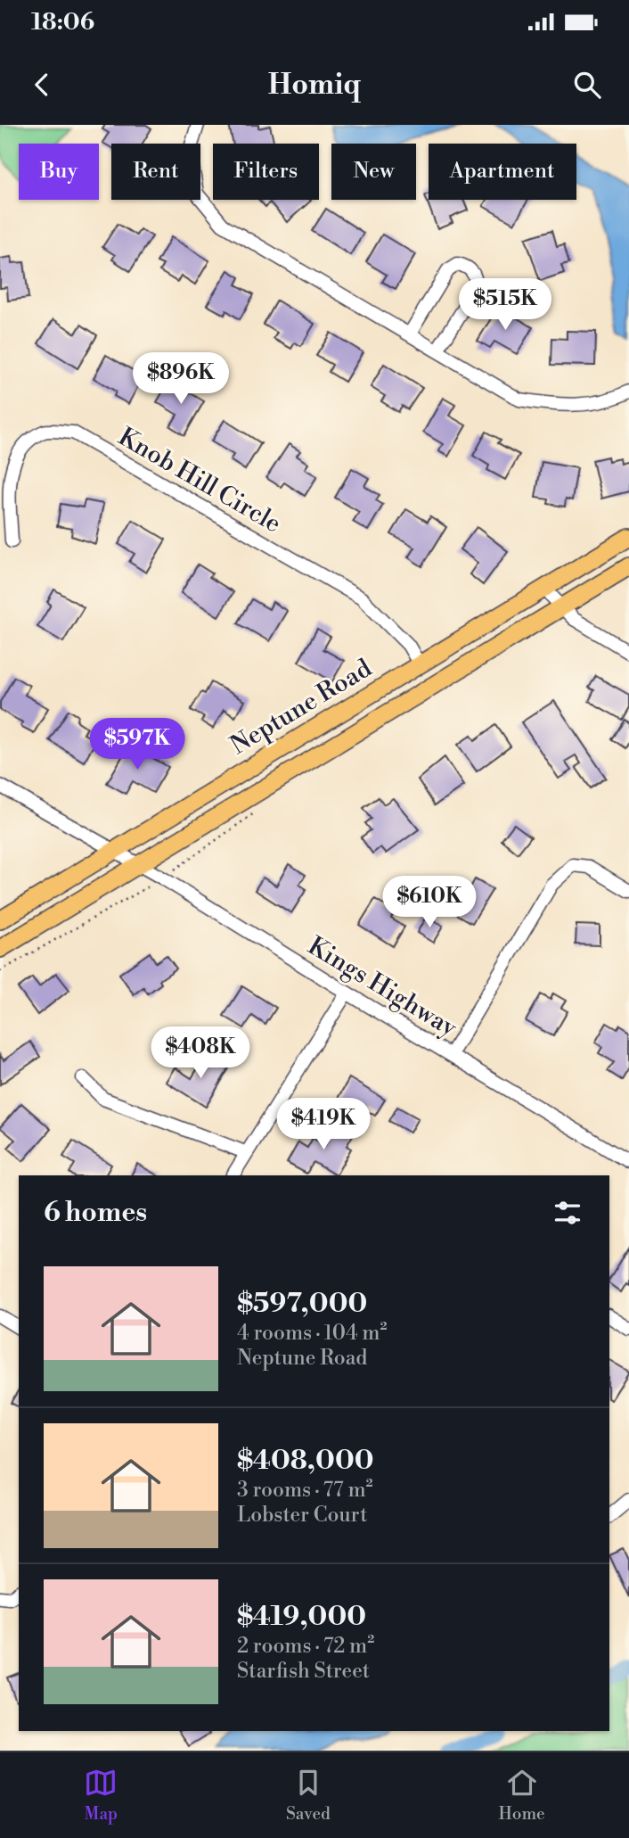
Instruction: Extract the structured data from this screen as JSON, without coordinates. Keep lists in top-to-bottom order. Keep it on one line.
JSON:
{"streets":{"main road":["Neptune Road"],"street":["Knob Hill Circle","Kings Highway"]},"crossings":[["Knob Hill Circle","Neptune Road"],["Neptune Road","Kings Highway"]],"page":{"status":"18:06","header":"Homiq","chip":["Buy","Rent","Filters","New","Apartment"],"price":["$515K","$896K","$597K","$610K","$408K","$419K"],"heading":"6 homes","list":[{"name":"$597,000","note":"4 rooms · 104 m² · Neptune Road"},{"name":"$408,000","note":"3 rooms · 77 m² · Lobster Court"},{"name":"$419,000","note":"2 rooms · 72 m² · Starfish Street"}],"tabs":["Map","Saved","Home"]}}
